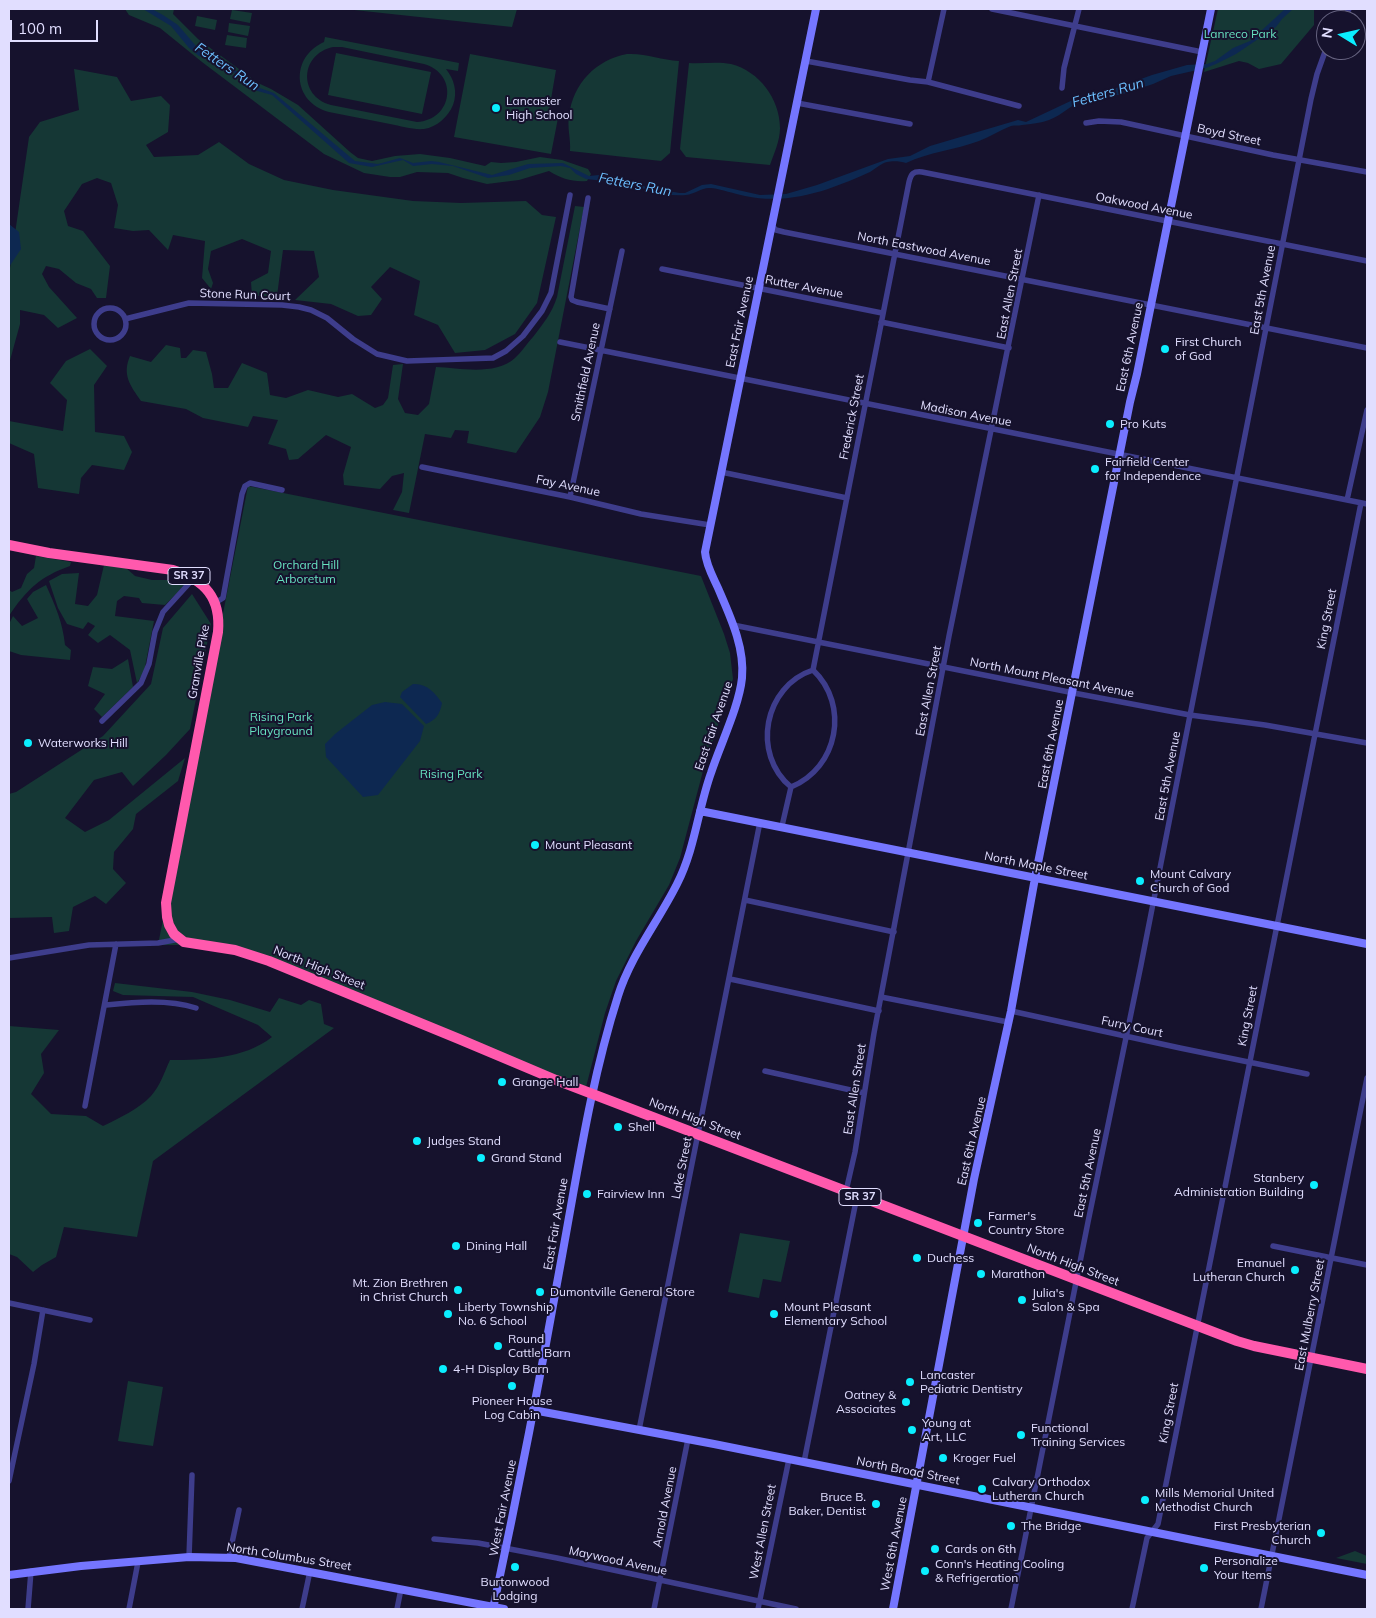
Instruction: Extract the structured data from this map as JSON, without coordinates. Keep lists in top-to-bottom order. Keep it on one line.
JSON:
{"streets":{"highway":["SR 37","Granville Pike","North High Street"],"street":["Boyd Street","Oakwood Avenue","North Eastwood Avenue","Rutter Avenue","East 5th Avenue","East Allen Street","Stone Run Court","East Fair Avenue","East 6th Avenue","Smithfield Avenue","Madison Avenue","Frederick Street","Fay Avenue","King Street","North Mount Pleasant Avenue","North Maple Street","Furry Court","Lake Street","East Mulberry Street","North Broad Street","Arnold Avenue","West Fair Avenue","West Allen Street","West 6th Avenue","North Columbus Street","Maywood Avenue"]},"crossings":[["Boyd Street","East 5th Avenue"],["Boyd Street","East 6th Avenue"],["Oakwood Avenue","East 5th Avenue"],["Oakwood Avenue","East Allen Street"],["Oakwood Avenue","East 6th Avenue"],["Oakwood Avenue","Frederick Street"],["North Eastwood Avenue","East 5th Avenue"],["North Eastwood Avenue","East Allen Street"],["North Eastwood Avenue","East Fair Avenue"],["North Eastwood Avenue","East 6th Avenue"],["North Eastwood Avenue","Frederick Street"],["Rutter Avenue","East Fair Avenue"],["Rutter Avenue","Frederick Street"],["East 5th Avenue","Madison Avenue"],["East 5th Avenue","North Mount Pleasant Avenue"],["East 5th Avenue","North Maple Street"],["East 5th Avenue","North High Street"],["East 5th Avenue","Furry Court"],["East 5th Avenue","North Broad Street"],["East Allen Street","Madison Avenue"],["East Allen Street","North Mount Pleasant Avenue"],["East Allen Street","North Maple Street"],["East Allen Street","North High Street"],["East Fair Avenue","Madison Avenue"],["East Fair Avenue","Fay Avenue"],["East Fair Avenue","North Mount Pleasant Avenue"],["East Fair Avenue","North Maple Street"],["East Fair Avenue","North High Street"],["East Fair Avenue","North Broad Street"],["East Fair Avenue","West Fair Avenue"],["East 6th Avenue","Madison Avenue"],["East 6th Avenue","North Mount Pleasant Avenue"],["East 6th Avenue","North Maple Street"],["East 6th Avenue","North High Street"],["East 6th Avenue","Furry Court"],["East 6th Avenue","North Broad Street"],["East 6th Avenue","West 6th Avenue"],["Smithfield Avenue","Madison Avenue"],["Smithfield Avenue","Fay Avenue"],["Madison Avenue","Frederick Street"],["Madison Avenue","King Street"],["Frederick Street","North Mount Pleasant Avenue"],["King Street","North Mount Pleasant Avenue"],["King Street","North Maple Street"],["King Street","North High Street"],["King Street","Furry Court"],["King Street","North Broad Street"],["Granville Pike","North High Street"],["North Maple Street","Lake Street"],["North High Street","Lake Street"],["North High Street","East Mulberry Street"],["Lake Street","North Broad Street"],["East Mulberry Street","North Broad Street"],["North Broad Street","Arnold Avenue"],["North Broad Street","West Fair Avenue"],["North Broad Street","West Allen Street"],["North Broad Street","West 6th Avenue"],["Arnold Avenue","Maywood Avenue"],["West Fair Avenue","North Columbus Street"],["West Fair Avenue","Maywood Avenue"],["West Allen Street","Maywood Avenue"]],"water":["Fetters Run"],"parks":["Lanreco Park","Orchard Hill Arboretum","Rising Park Playground","Rising Park"],"places":["Lancaster High School","First Church of God","Pro Kuts","Fairfield Center for Independence","Waterworks Hill","Mount Pleasant","Mount Calvary Church of God","Grange Hall","Shell","Judges Stand","Grand Stand","Stanbery Administration Building","Fairview Inn","Farmer's Country Store","Dining Hall","Duchess","Emanuel Lutheran Church","Marathon","Mt. Zion Brethren in Christ Church","Dumontville General Store","Julia's Salon & Spa","Liberty Township No. 6 School","Mount Pleasant Elementary School","Round Cattle Barn","4-H Display Barn","Lancaster Pediatric Dentistry","Pioneer House Log Cabin","Oatney & Associates","Young at Art, LLC","Functional Training Services","Kroger Fuel","Calvary Orthodox Lutheran Church","Mills Memorial United Methodist Church","Bruce B. Baker, Dentist","The Bridge","First Presbyterian Church","Cards on 6th","Burtonwood Lodging","Personalize Your Items","Conn's Heating Cooling & Refrigeration"],"scale_bar":"100 m","north":"left"}
